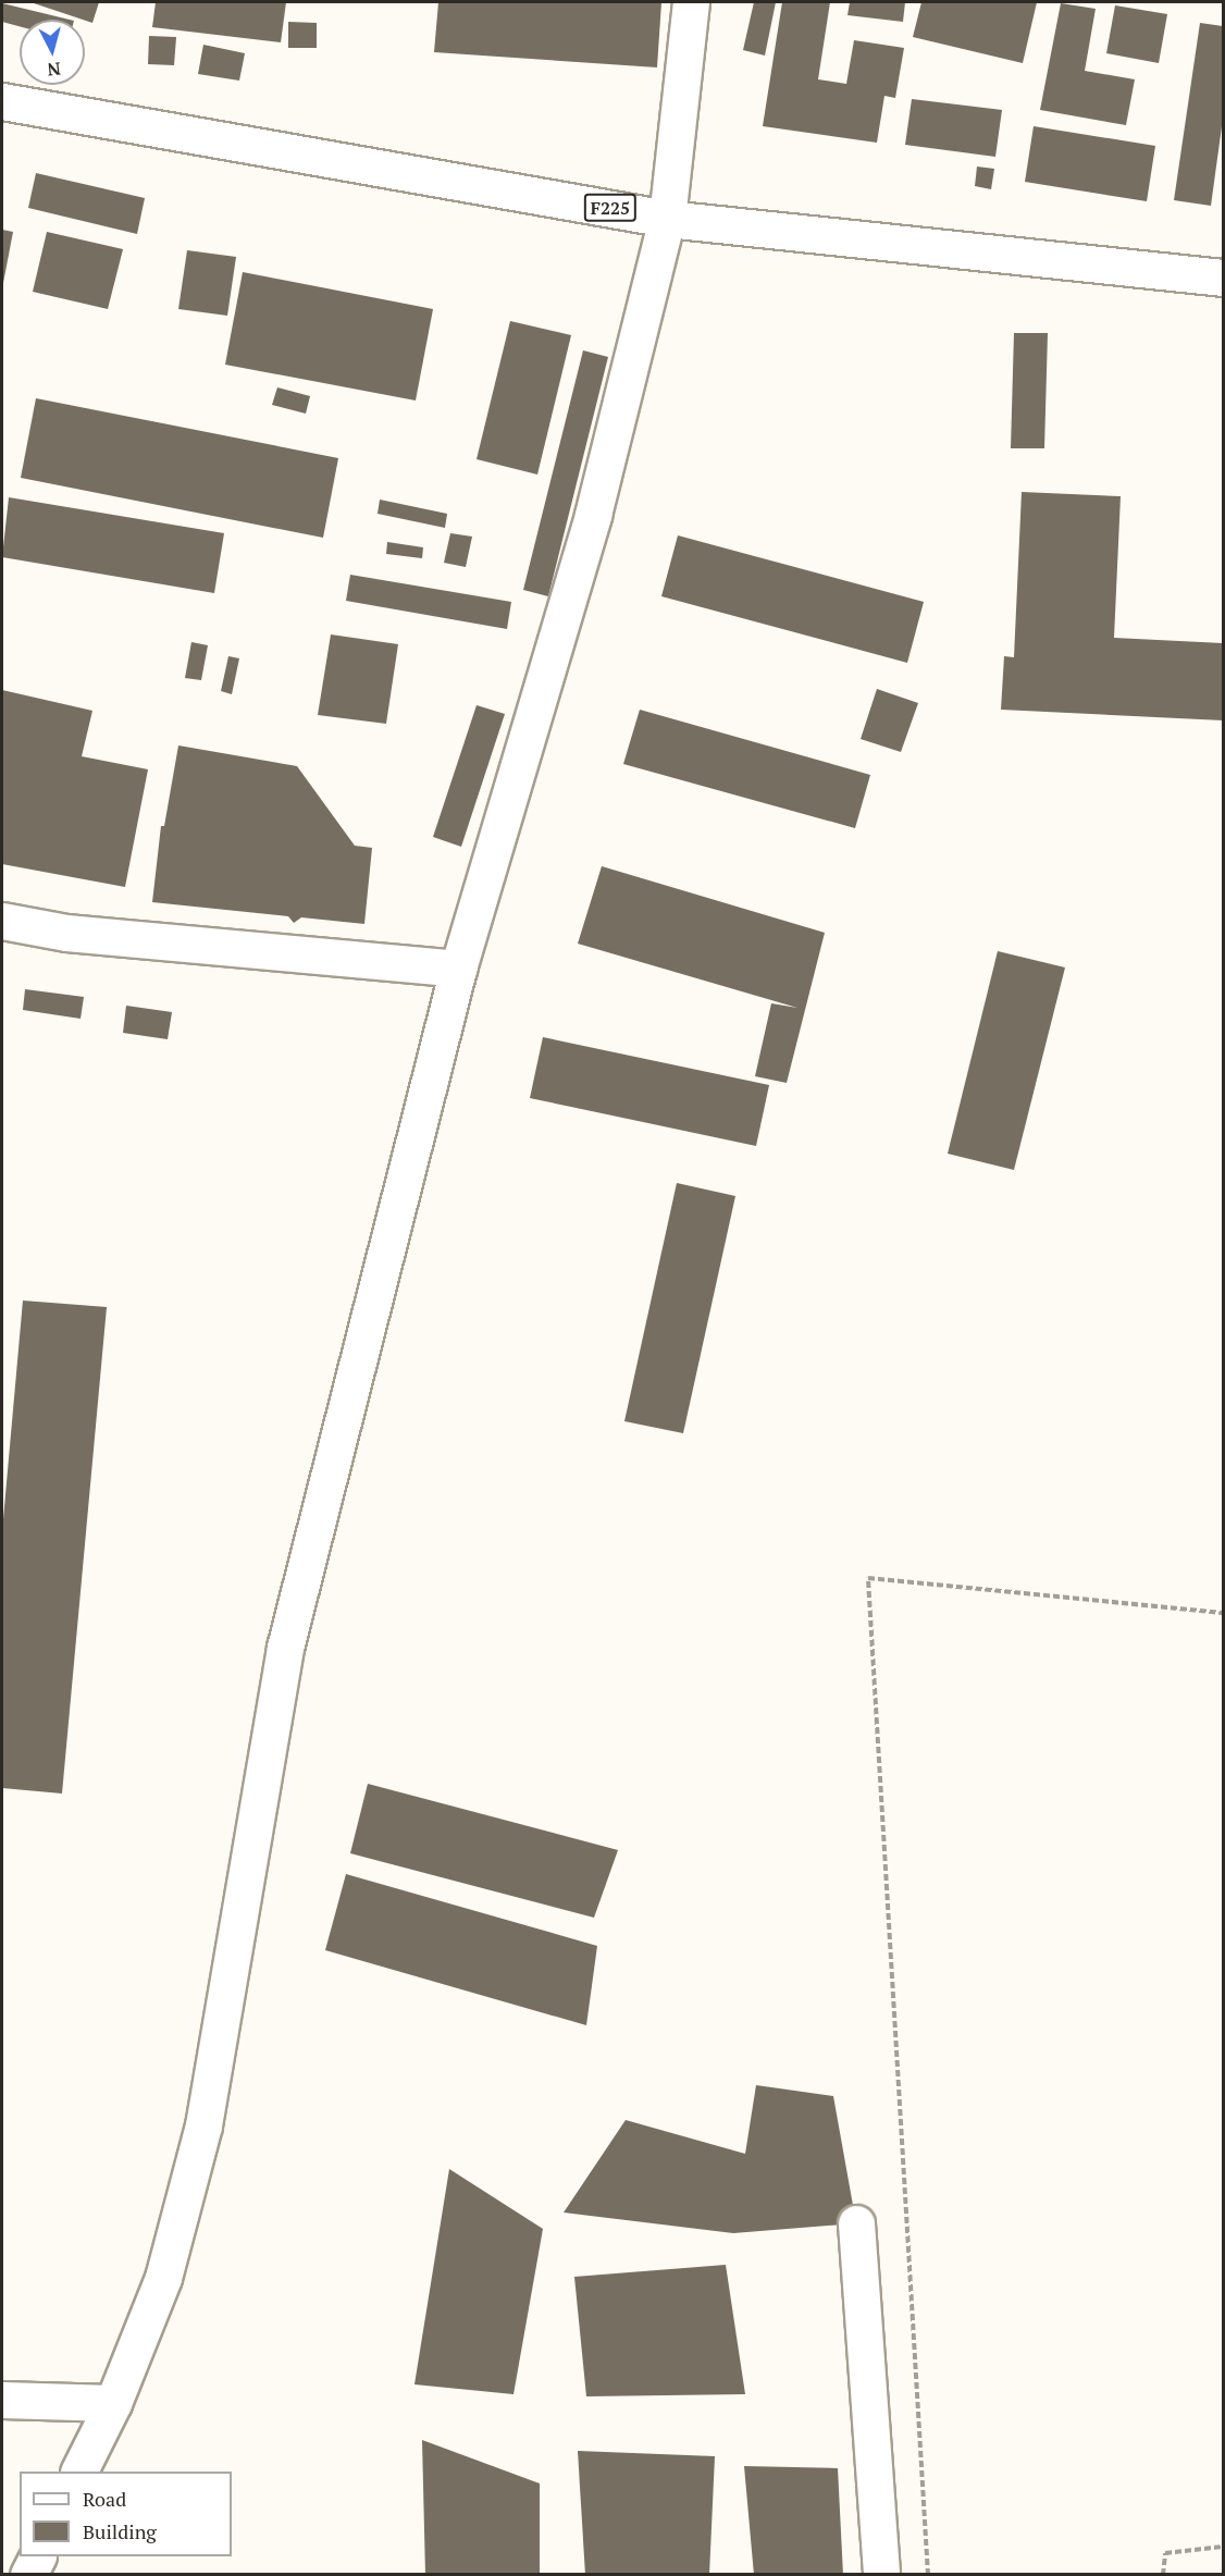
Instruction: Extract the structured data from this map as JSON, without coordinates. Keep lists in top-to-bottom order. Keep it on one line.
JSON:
{"streets":{"street":["F225"]},"legend":["Road","Building"],"north":"bottom"}
